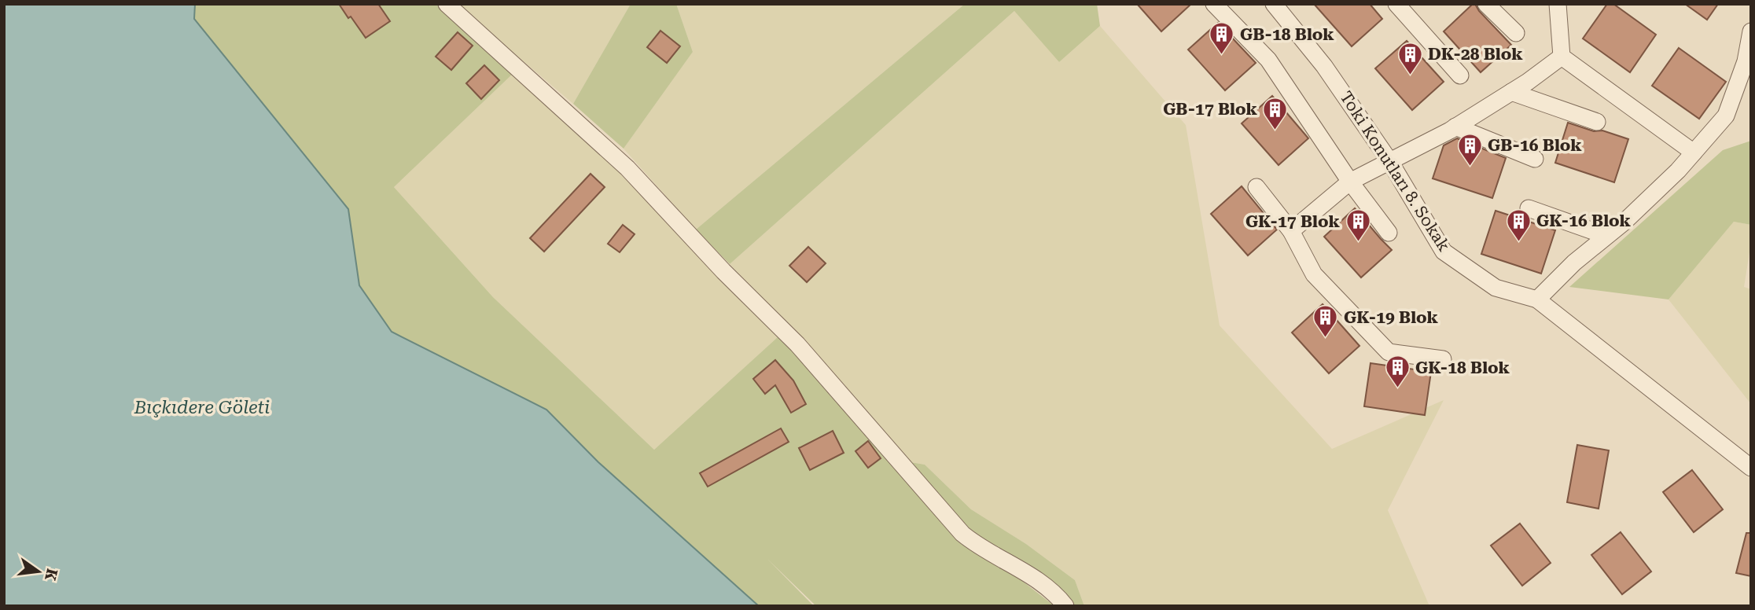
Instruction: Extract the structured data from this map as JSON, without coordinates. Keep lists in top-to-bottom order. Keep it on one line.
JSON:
{"streets":{"street":["Toki Konutları 8. Sokak"]},"water":["Bıçkıdere Göleti"],"places":{"building":["GB-18 Blok","DK-28 Blok","GB-17 Blok","GB-16 Blok","GK-16 Blok","GK-17 Blok","GK-19 Blok","GK-18 Blok"]},"north":"right"}
